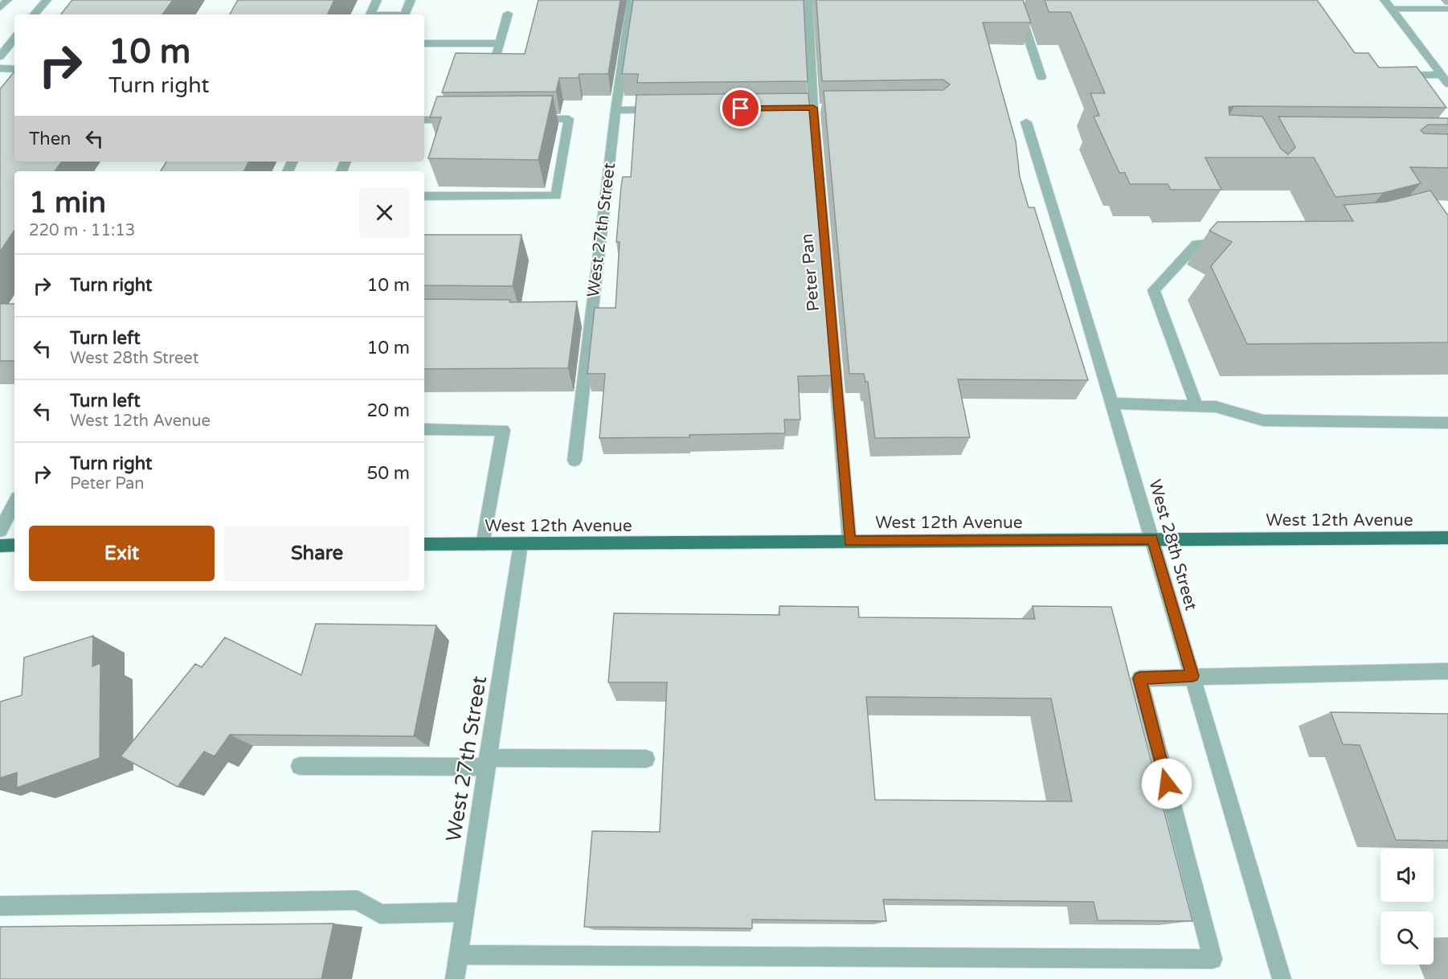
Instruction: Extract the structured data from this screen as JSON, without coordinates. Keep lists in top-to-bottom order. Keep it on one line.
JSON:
{"streets":{"main road":["West 12th Avenue"],"street":["West 27th Street","Peter Pan","West 28th Street"]},"crossings":[["West 27th Street","West 12th Avenue"],["Peter Pan","West 12th Avenue"],["West 12th Avenue","West 28th Street"]],"page":{"turn":["10 m","Turn right"],"then":"Then","heading":["1 min","220 m · 11:13"],"list":[{"name":"Turn right","value":"10 m"},{"name":"Turn left","note":"West 28th Street","value":"10 m"},{"name":"Turn left","note":"West 12th Avenue","value":"20 m"},{"name":"Turn right","note":"Peter Pan","value":"50 m"}],"buttons":["Exit","Share"]}}
